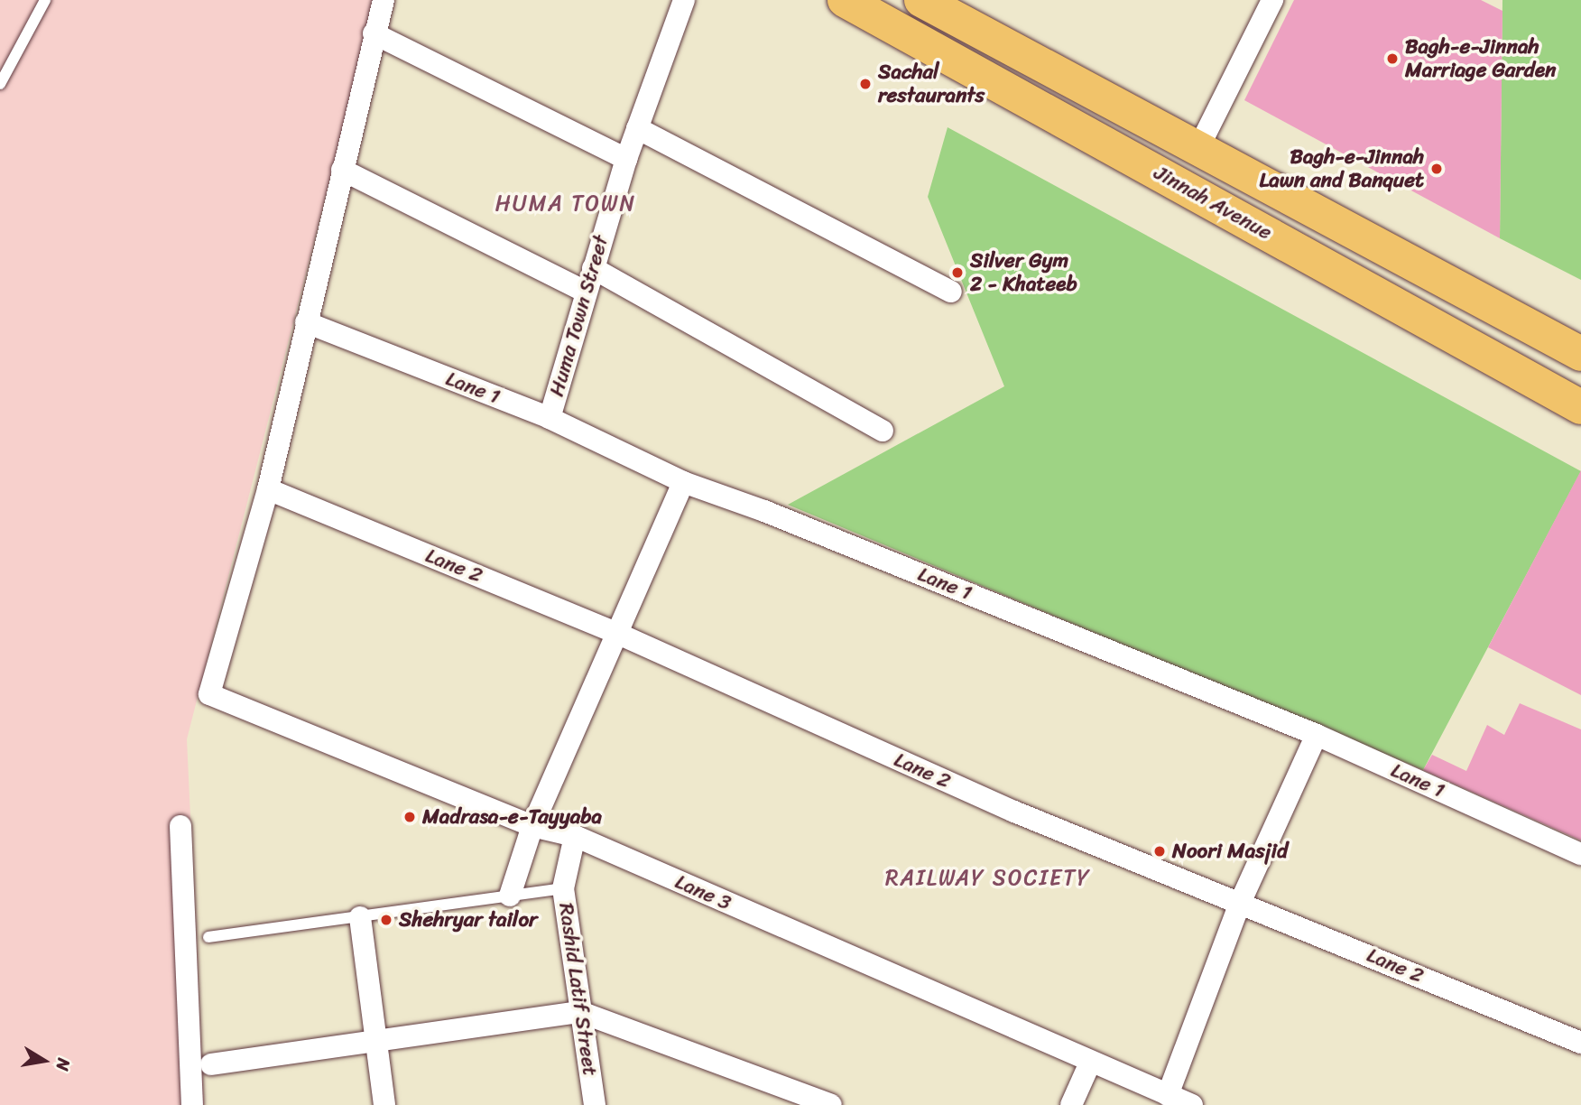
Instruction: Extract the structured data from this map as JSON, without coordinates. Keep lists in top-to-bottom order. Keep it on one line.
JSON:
{"streets":{"highway":["Jinnah Avenue"],"street":["Huma Town Street","Lane 1","Lane 2","Lane 3","Rashid Latif Street"]},"crossings":[["Huma Town Street","Lane 1"],["Lane 2","Lane 3"],["Lane 3","Rashid Latif Street"]],"districts":["HUMA TOWN","RAILWAY SOCIETY"],"places":["Bagh-e-Jinnah Marriage Garden","Sachal restaurants","Bagh-e-Jinnah Lawn and Banquet","Silver Gym 2 - Khateeb","Madrasa-e-Tayyaba","Noori Masjid","Shehryar tailor"],"north":"right"}
